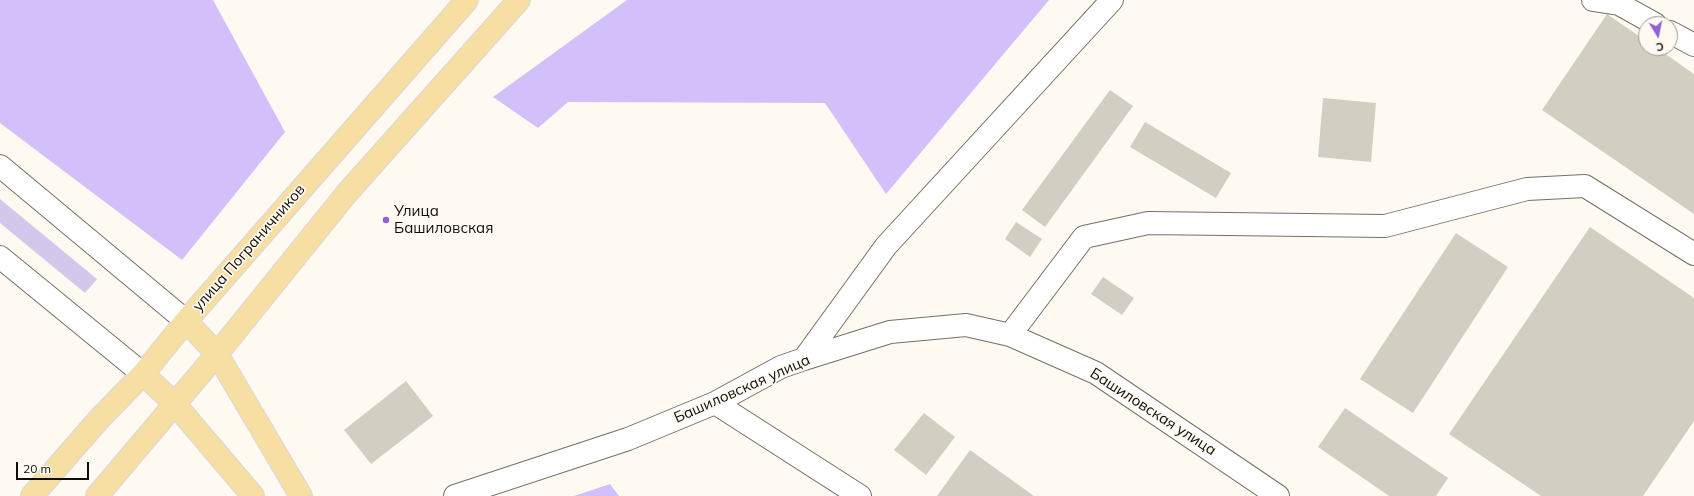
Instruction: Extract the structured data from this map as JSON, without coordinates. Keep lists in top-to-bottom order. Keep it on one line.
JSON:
{"streets":{"main road":["улица Пограничников"],"street":["Башиловская улица"]},"places":["Улица Башиловская"],"scale_bar":"20 m","north":"bottom"}
